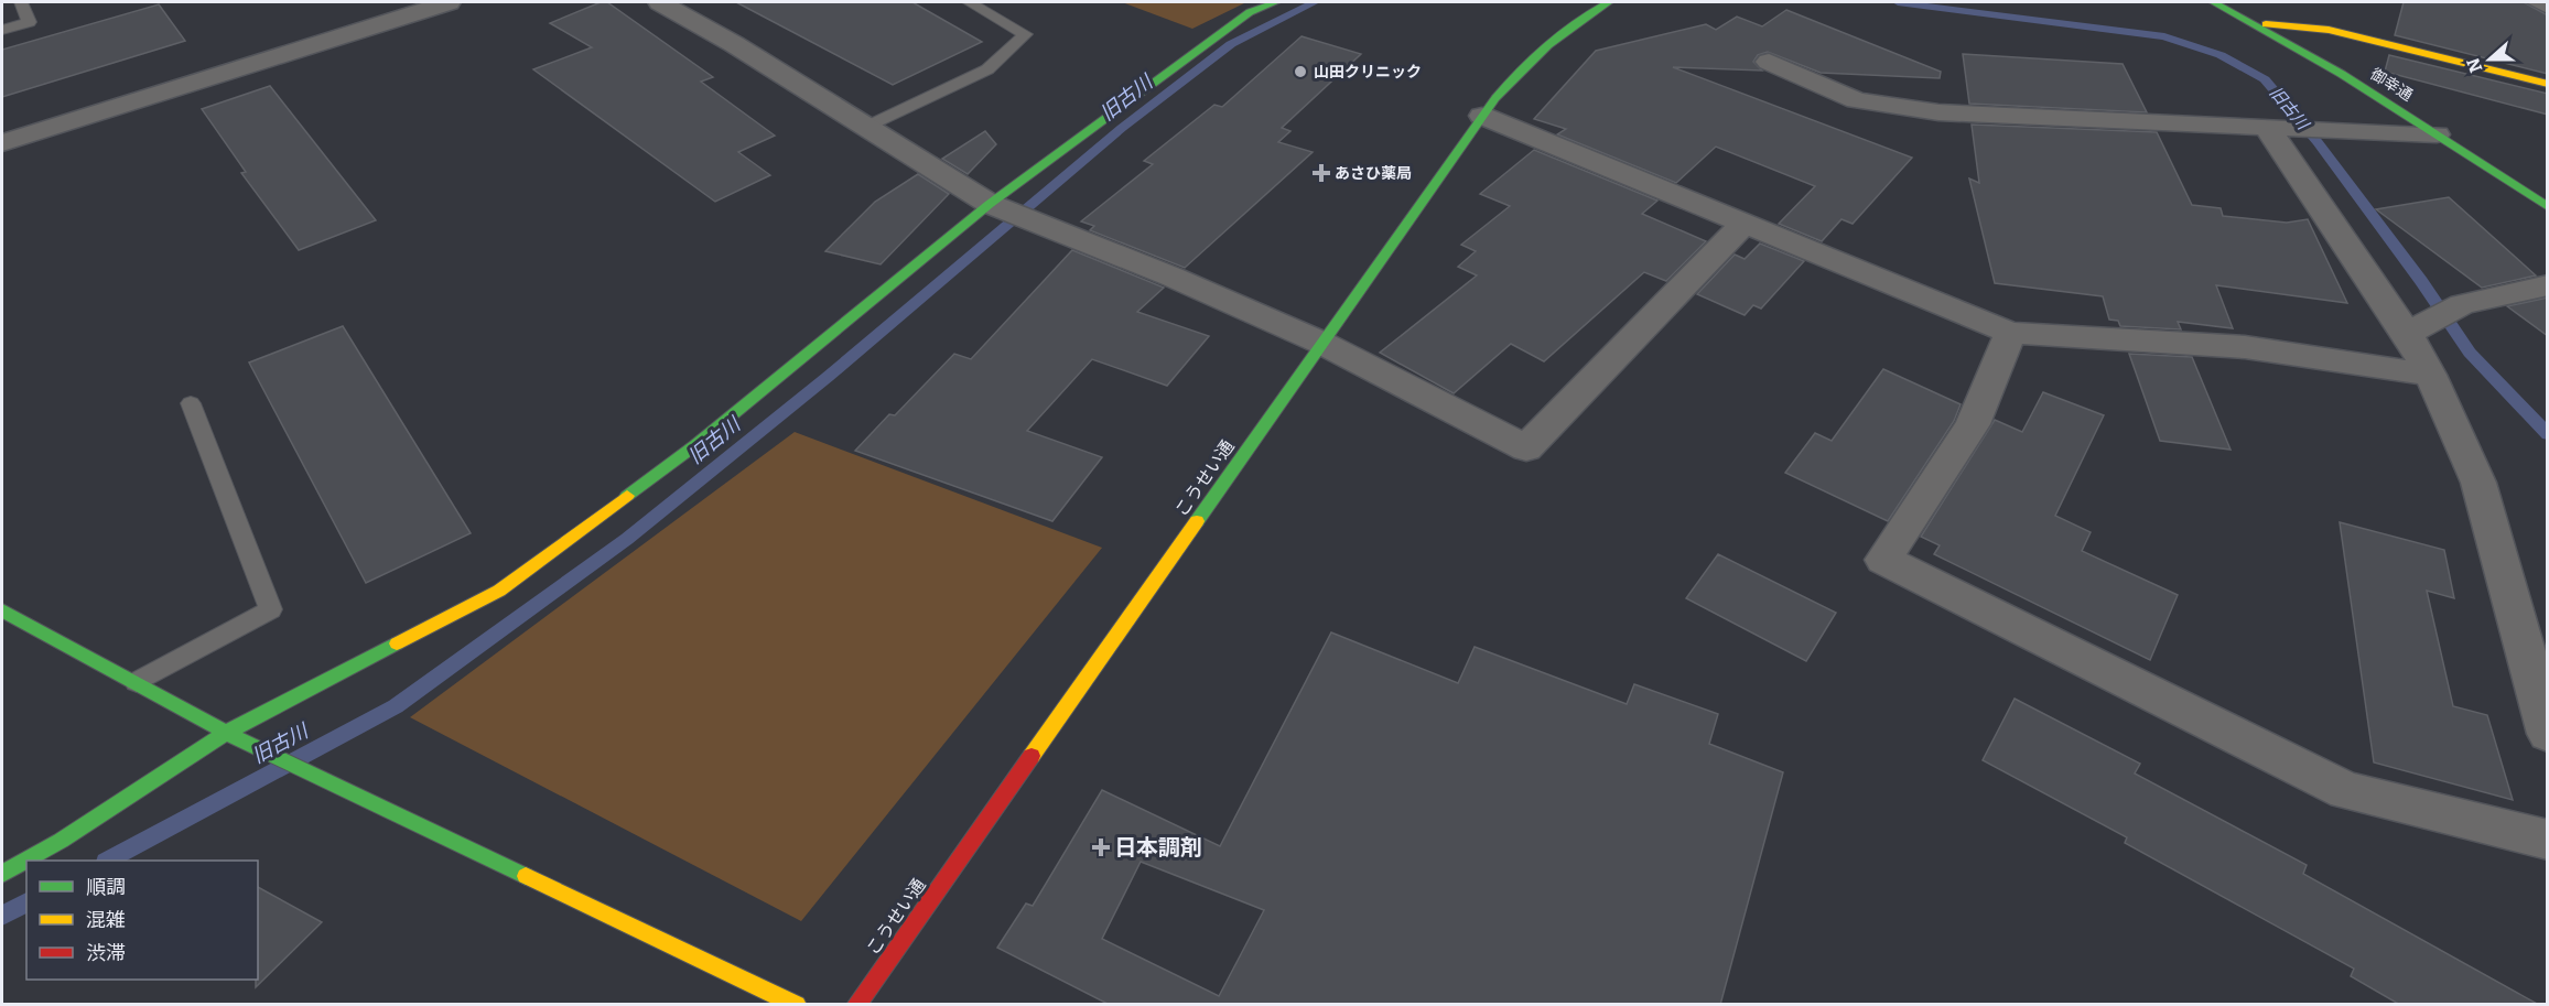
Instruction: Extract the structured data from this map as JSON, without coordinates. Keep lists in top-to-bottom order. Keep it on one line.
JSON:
{"streets":{"street":["御幸通","こうせい通"]},"water":["旧古川"],"places":{"other":["山田クリニック"],"health":["あさひ薬局","日本調剤"]},"legend":["順調","混雑","渋滞"],"north":"left"}
